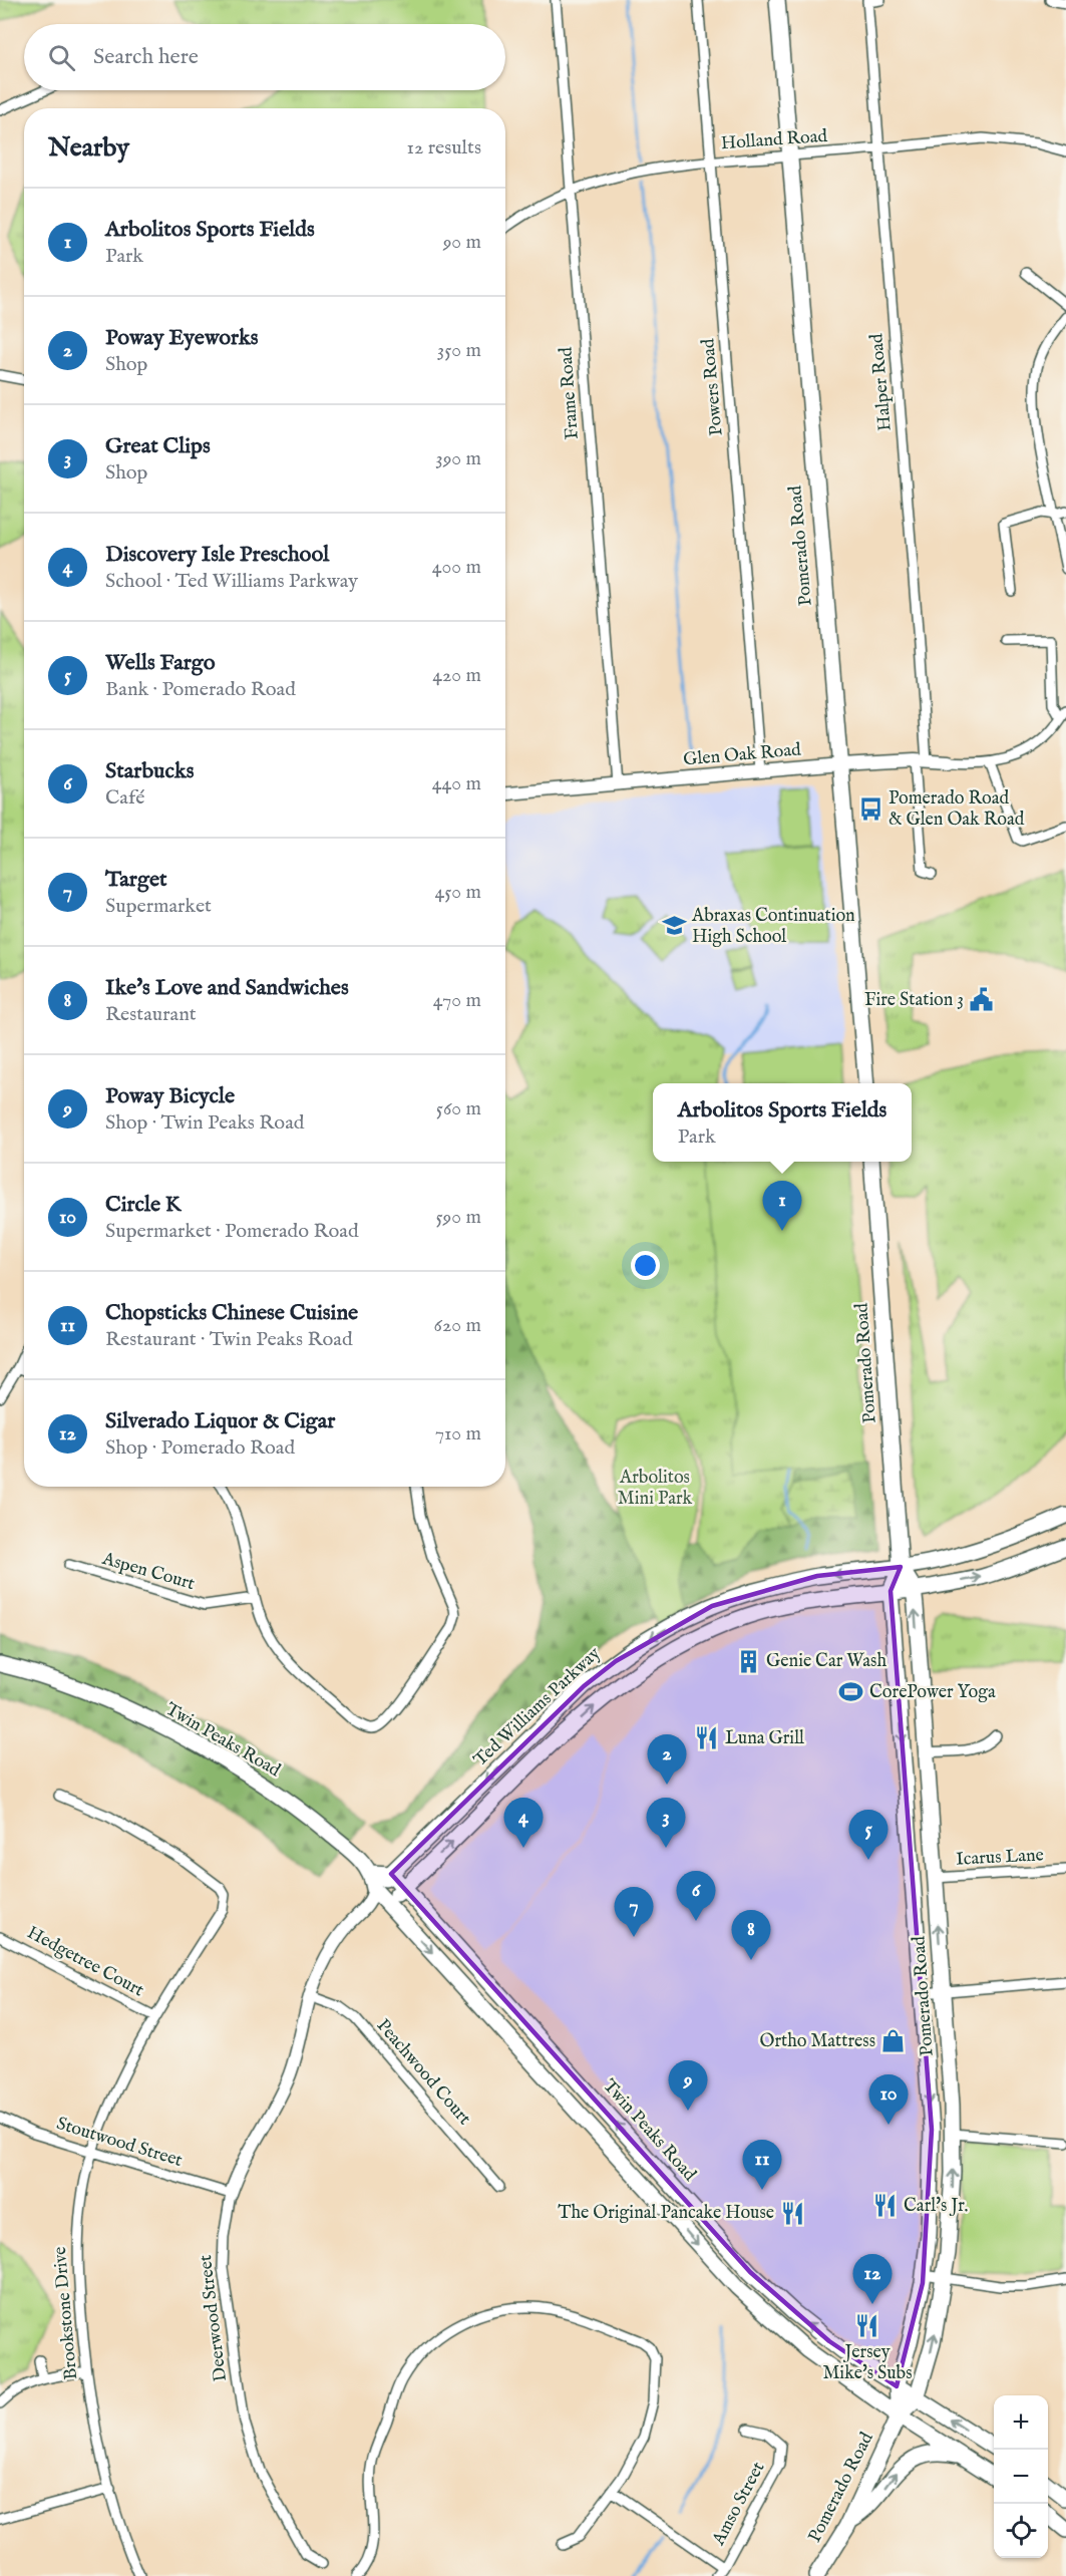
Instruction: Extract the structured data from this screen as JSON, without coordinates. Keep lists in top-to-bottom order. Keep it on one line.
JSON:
{"streets":{"main road":["Pomerado Road","Ted Williams Parkway","Twin Peaks Road"],"street":["Holland Road","Halper Road","Powers Road","Frame Road","Glen Oak Road","Aspen Court","Icarus Lane","Hedgetree Court","Peachwood Court","Stoutwood Street","Brookstone Drive","Deerwood Street","Amso Street"]},"crossings":[["Holland Road","Halper Road"],["Holland Road","Powers Road"],["Holland Road","Frame Road"],["Holland Road","Pomerado Road"],["Halper Road","Glen Oak Road"],["Powers Road","Glen Oak Road"],["Frame Road","Glen Oak Road"],["Pomerado Road","Glen Oak Road"],["Pomerado Road","Ted Williams Parkway"],["Pomerado Road","Twin Peaks Road"],["Pomerado Road","Icarus Lane"],["Ted Williams Parkway","Twin Peaks Road"],["Ted Williams Parkway","Deerwood Street"],["Hedgetree Court","Brookstone Drive"],["Peachwood Court","Deerwood Street"],["Stoutwood Street","Brookstone Drive"],["Stoutwood Street","Deerwood Street"]],"parks":["Arbolitos Mini Park"],"places":{"bus stop":["Pomerado Road & Glen Oak Road"],"school or university":["Abraxas Continuation High School"],"public building":["Fire Station 3"],"building":["Genie Car Wash"],"sports":["CorePower Yoga"],"restaurant":["Luna Grill","Carl's Jr.","The Original Pancake House","Jersey Mike's Subs"],"shop":["Ortho Mattress"]},"page":{"search":"Search here","heading":["Nearby","12 results"],"list":[{"mark":"1","name":"Arbolitos Sports Fields","note":"Park","value":"90 m"},{"mark":"2","name":"Poway Eyeworks","note":"Shop","value":"350 m"},{"mark":"3","name":"Great Clips","note":"Shop","value":"390 m"},{"mark":"4","name":"Discovery Isle Preschool","note":"School · Ted Williams Parkway","value":"400 m"},{"mark":"5","name":"Wells Fargo","note":"Bank · Pomerado Road","value":"420 m"},{"mark":"6","name":"Starbucks","note":"Café","value":"440 m"},{"mark":"7","name":"Target","note":"Supermarket","value":"450 m"},{"mark":"8","name":"Ike's Love and Sandwiches","note":"Restaurant","value":"470 m"},{"mark":"9","name":"Poway Bicycle","note":"Shop · Twin Peaks Road","value":"560 m"},{"mark":"10","name":"Circle K","note":"Supermarket · Pomerado Road","value":"590 m"},{"mark":"11","name":"Chopsticks Chinese Cuisine","note":"Restaurant · Twin Peaks Road","value":"620 m"},{"mark":"12","name":"Silverado Liquor & Cigar","note":"Shop · Pomerado Road","value":"710 m"}],"popup":["Arbolitos Sports Fields","Park"],"pins":["1","2","3","4","5","6","7","8","9","10","11","12"],"map_buttons":["+","−"]}}
